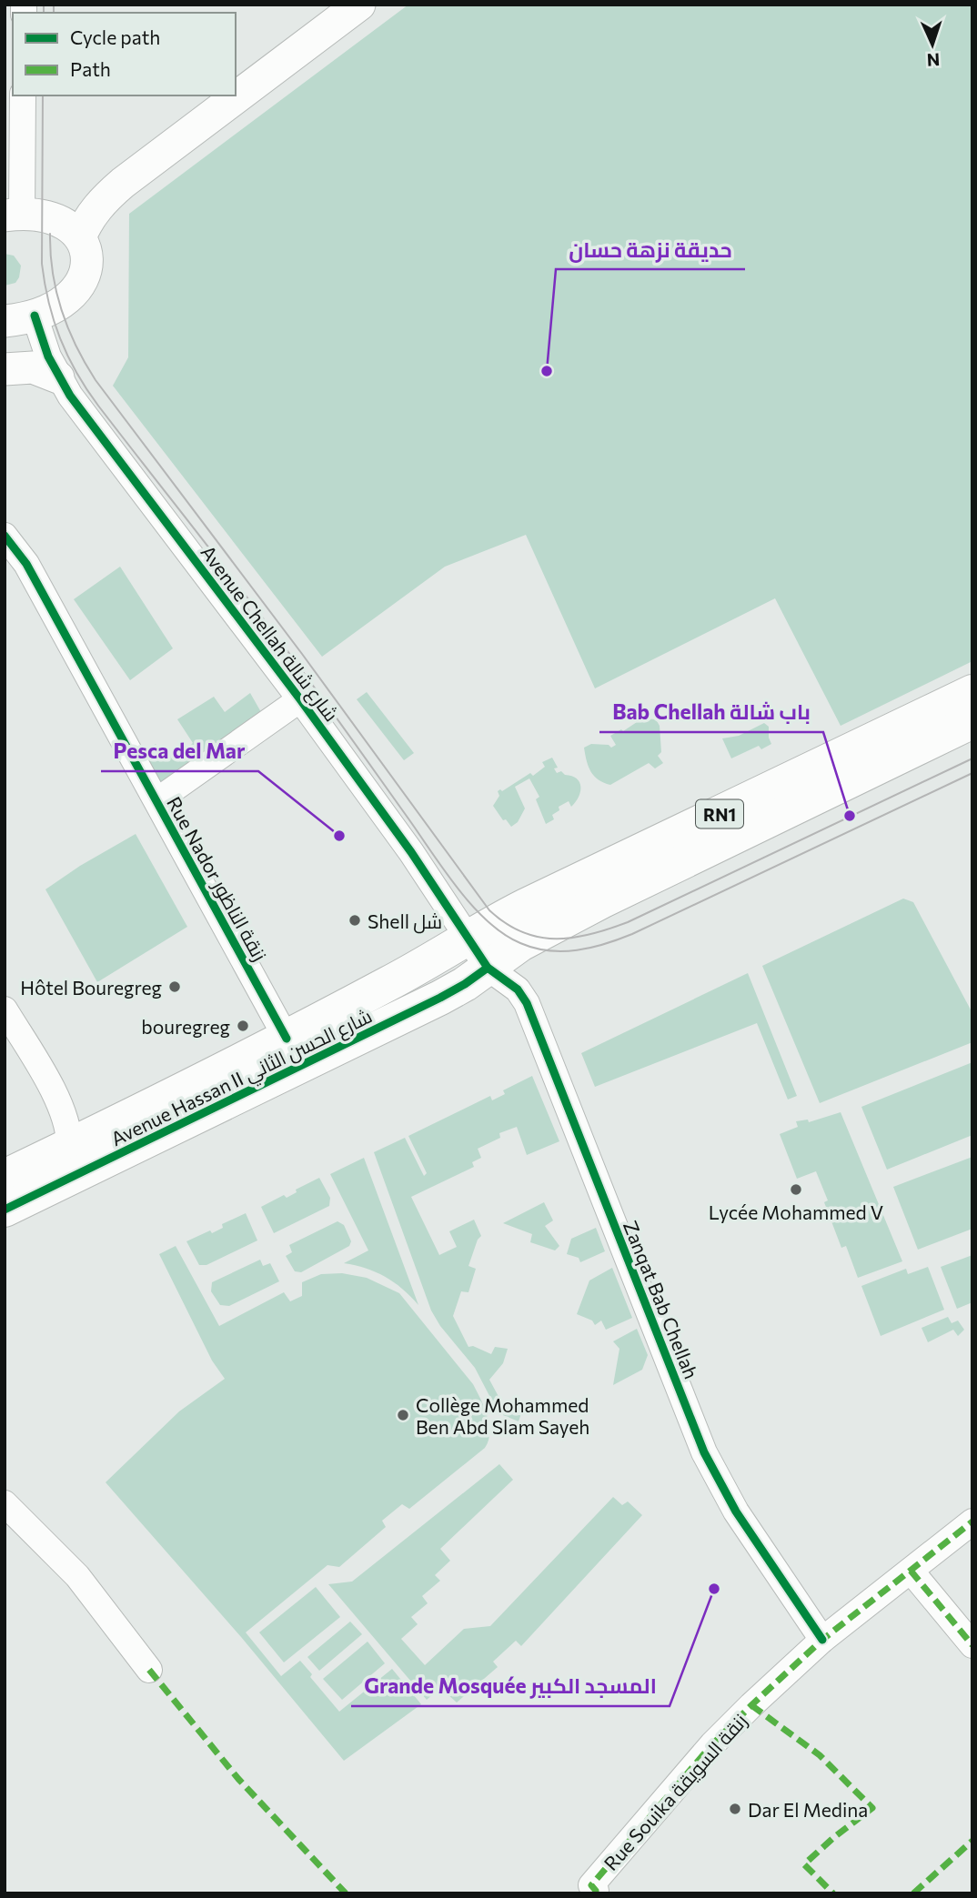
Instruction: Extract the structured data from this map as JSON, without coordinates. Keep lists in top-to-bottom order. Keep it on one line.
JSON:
{"streets":{"main road":["RN1","Avenue Hassan II شارع الحسن الثاني"],"street":["Avenue Chellah شارع شالة","Rue Nador زنقة الناظور","Zanqat Bab Chellah","Rue Souika زنقة السويقة"]},"crossings":[["Avenue Chellah شارع شالة","Avenue Hassan II شارع الحسن الثاني"],["Avenue Chellah شارع شالة","Zanqat Bab Chellah"],["Rue Nador زنقة الناظور","Avenue Hassan II شارع الحسن الثاني"],["Avenue Hassan II شارع الحسن الثاني","Zanqat Bab Chellah"],["Zanqat Bab Chellah","Rue Souika زنقة السويقة"]],"places":["حديقة نزهة حسان","Bab Chellah باب شالة","Pesca del Mar","Shell شل","Hôtel Bouregreg","bouregreg","Lycée Mohammed V","Collège Mohammed Ben Abd Slam Sayeh","Grande Mosquée المسجد الكبير","Dar El Medina"],"legend":["Cycle path","Path"],"north":"bottom"}
